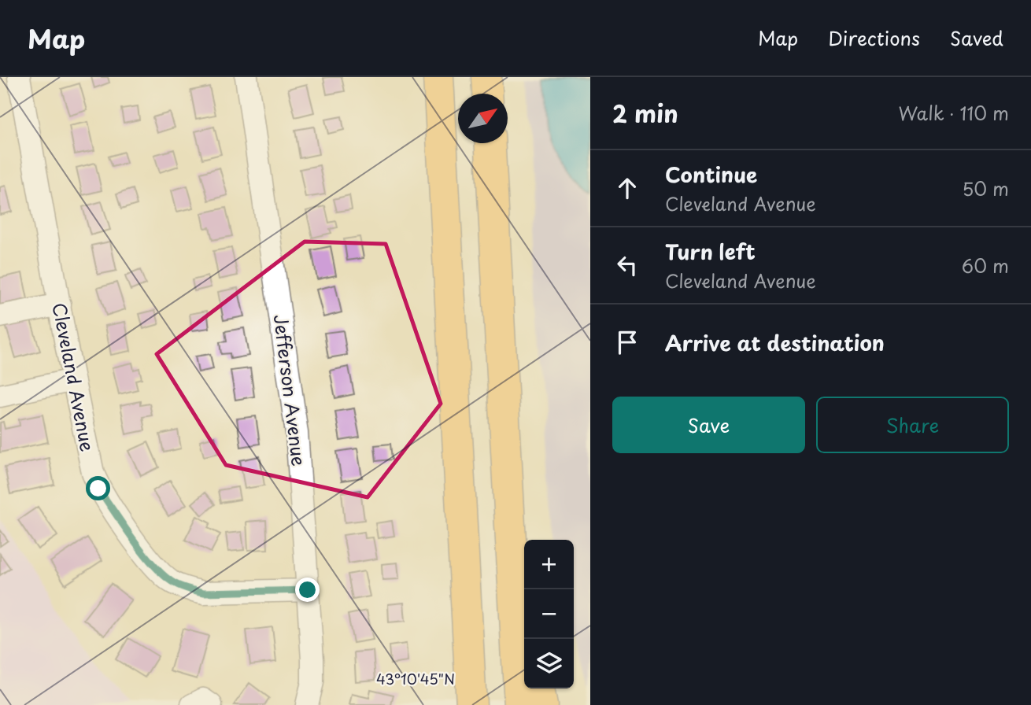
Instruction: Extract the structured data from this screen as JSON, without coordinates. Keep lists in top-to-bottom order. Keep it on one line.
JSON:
{"streets":{"street":["Cleveland Avenue","Jefferson Avenue"]},"crossings":[["Cleveland Avenue","Jefferson Avenue"]],"north":"top right","page":{"header":"Map","nav":["Map","Directions","Saved"],"heading":["2 min","Walk · 110 m"],"list":[["Continue","Cleveland Avenue","50 m"],["Turn left","Cleveland Avenue","60 m"],"Arrive at destination"],"buttons":["Save","Share"],"map_buttons":["+","−"]},"coordinates":["43°10'45\"N"]}
